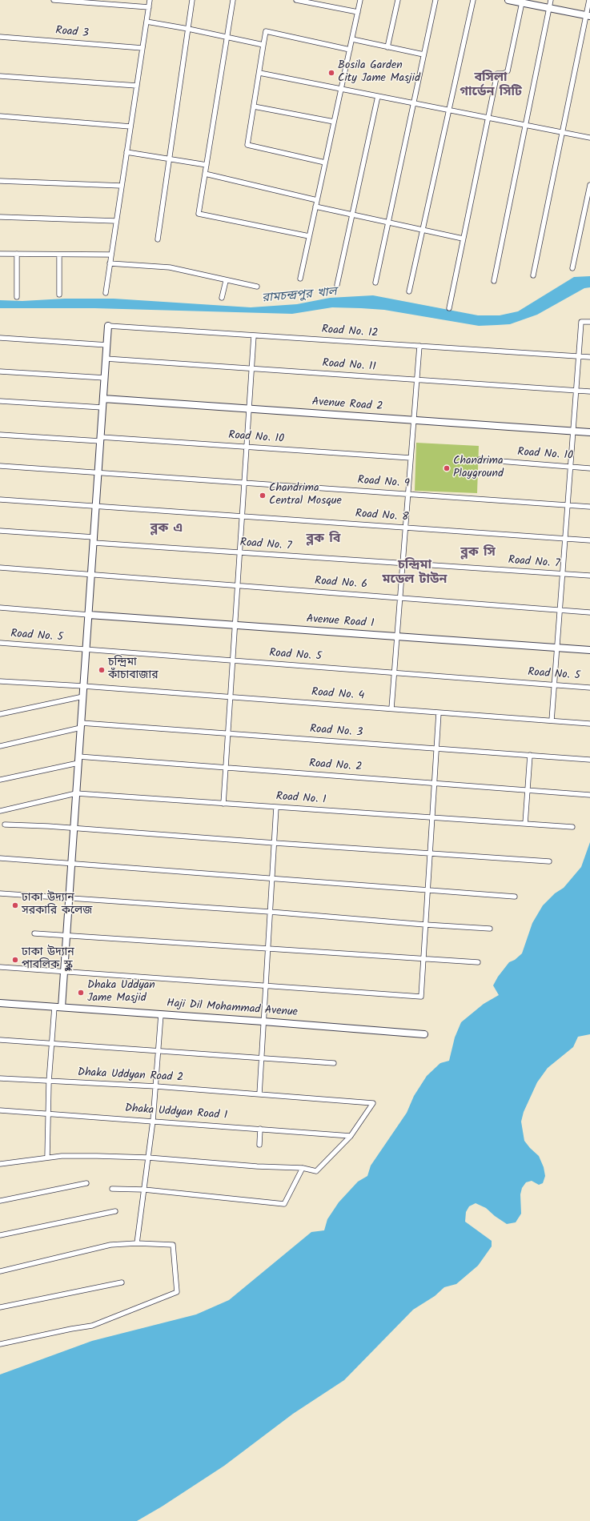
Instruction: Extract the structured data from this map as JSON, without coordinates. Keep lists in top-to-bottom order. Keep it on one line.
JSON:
{"streets":{"street":["Road 3","Road No. 12","Road No. 11","Avenue Road 2","Road No. 10","Road No. 9","Road No. 8","Road No. 7","Road No. 6","Avenue Road 1","Road No. 5","Road No. 4","Road No. 3","Road No. 2","Road No. 1","Haji Dil Mohammad Avenue","Dhaka Uddyan Road 2","Dhaka Uddyan Road 1"]},"crossings":[["Dhaka Uddyan Road 2","Dhaka Uddyan Road 1"]],"districts":["বসিলা গার্ডেন সিটি","ব্লক এ","ব্লক বি","ব্লক সি","চন্দ্রিমা মডেল টাউন"],"water":["রামচন্দ্রপুর খাল"],"places":["Bosila Garden City Jame Masjid","Chandrima Playground","Chandrima Central Mosque","চন্দ্রিমা কাঁচাবাজার","ঢাকা উদ্যান সরকারি কলেজ","ঢাকা উদ্যান পাবলিক স্কুল","Dhaka Uddyan Jame Masjid"]}
